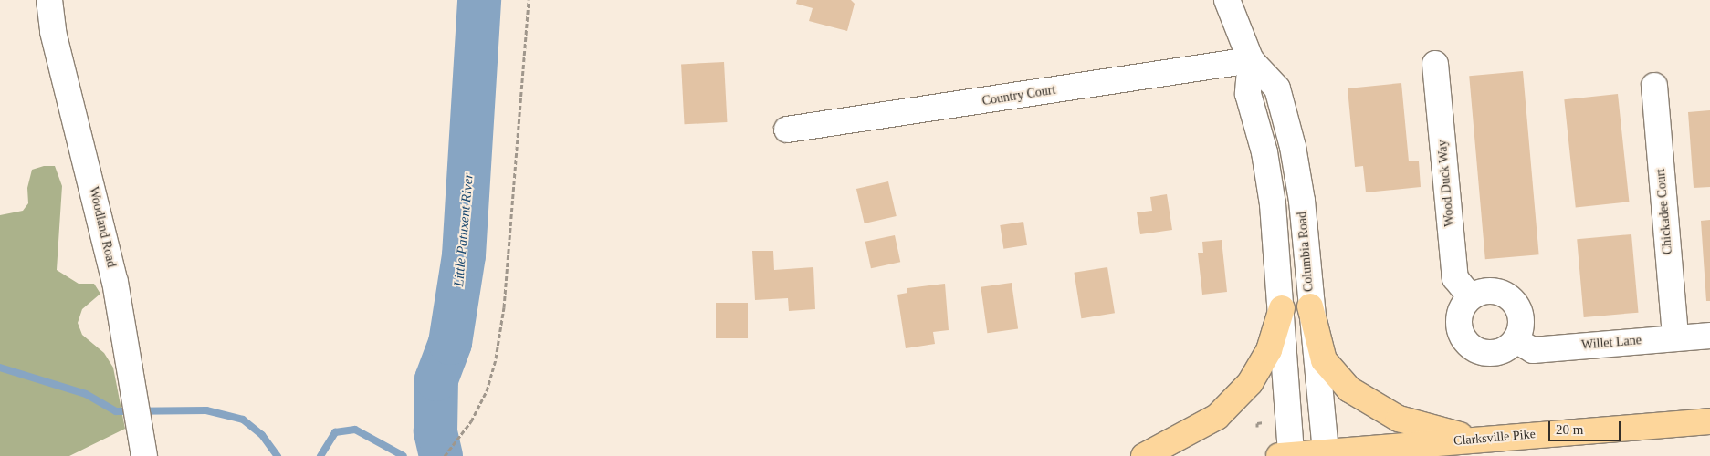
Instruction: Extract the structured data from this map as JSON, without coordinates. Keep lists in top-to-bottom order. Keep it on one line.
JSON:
{"streets":{"main road":["Clarksville Pike"],"street":["Country Court","Wood Duck Way","Chickadee Court","Woodland Road","Columbia Road","Willet Lane"]},"crossings":[["Country Court","Columbia Road"],["Wood Duck Way","Willet Lane"],["Chickadee Court","Willet Lane"],["Columbia Road","Clarksville Pike"]],"water":["Little Patuxent River"],"scale_bar":"20 m"}
